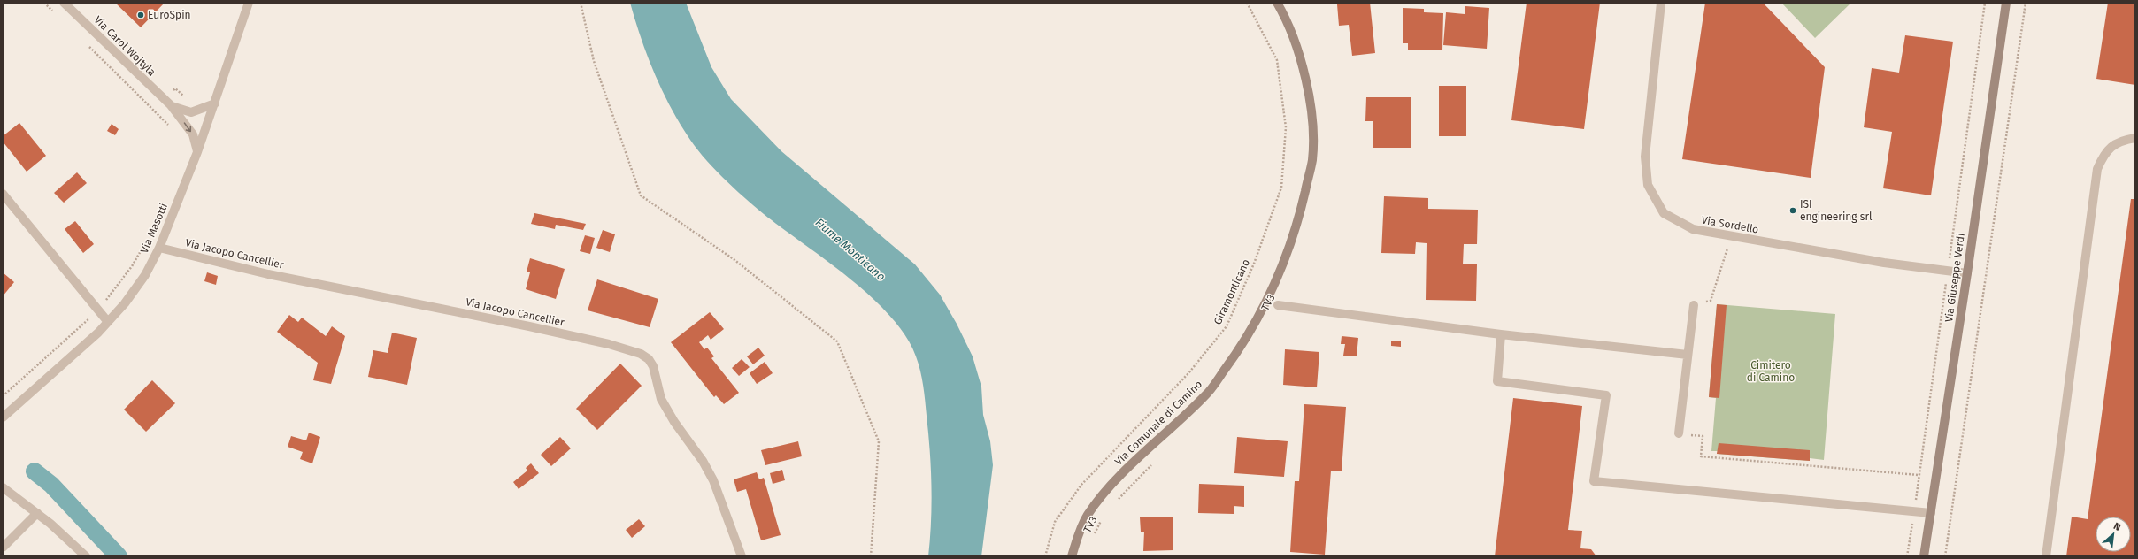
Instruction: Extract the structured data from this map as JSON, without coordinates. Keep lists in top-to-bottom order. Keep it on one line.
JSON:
{"streets":{"street":["Via Carol Wojtyla","Via Sordello","Via Masotti","Via Jacopo Cancellier","Via Giuseppe Verdi","Via Comunale di Camino"],"path":["Giramonticano","TV3"]},"crossings":[["Via Carol Wojtyla","Via Masotti"],["Via Sordello","Via Giuseppe Verdi"],["Via Masotti","Via Jacopo Cancellier"]],"water":["Fiume Monticano"],"parks":["Cimitero di Camino"],"places":["EuroSpin","ISI engineering srl"],"north":"top right"}
